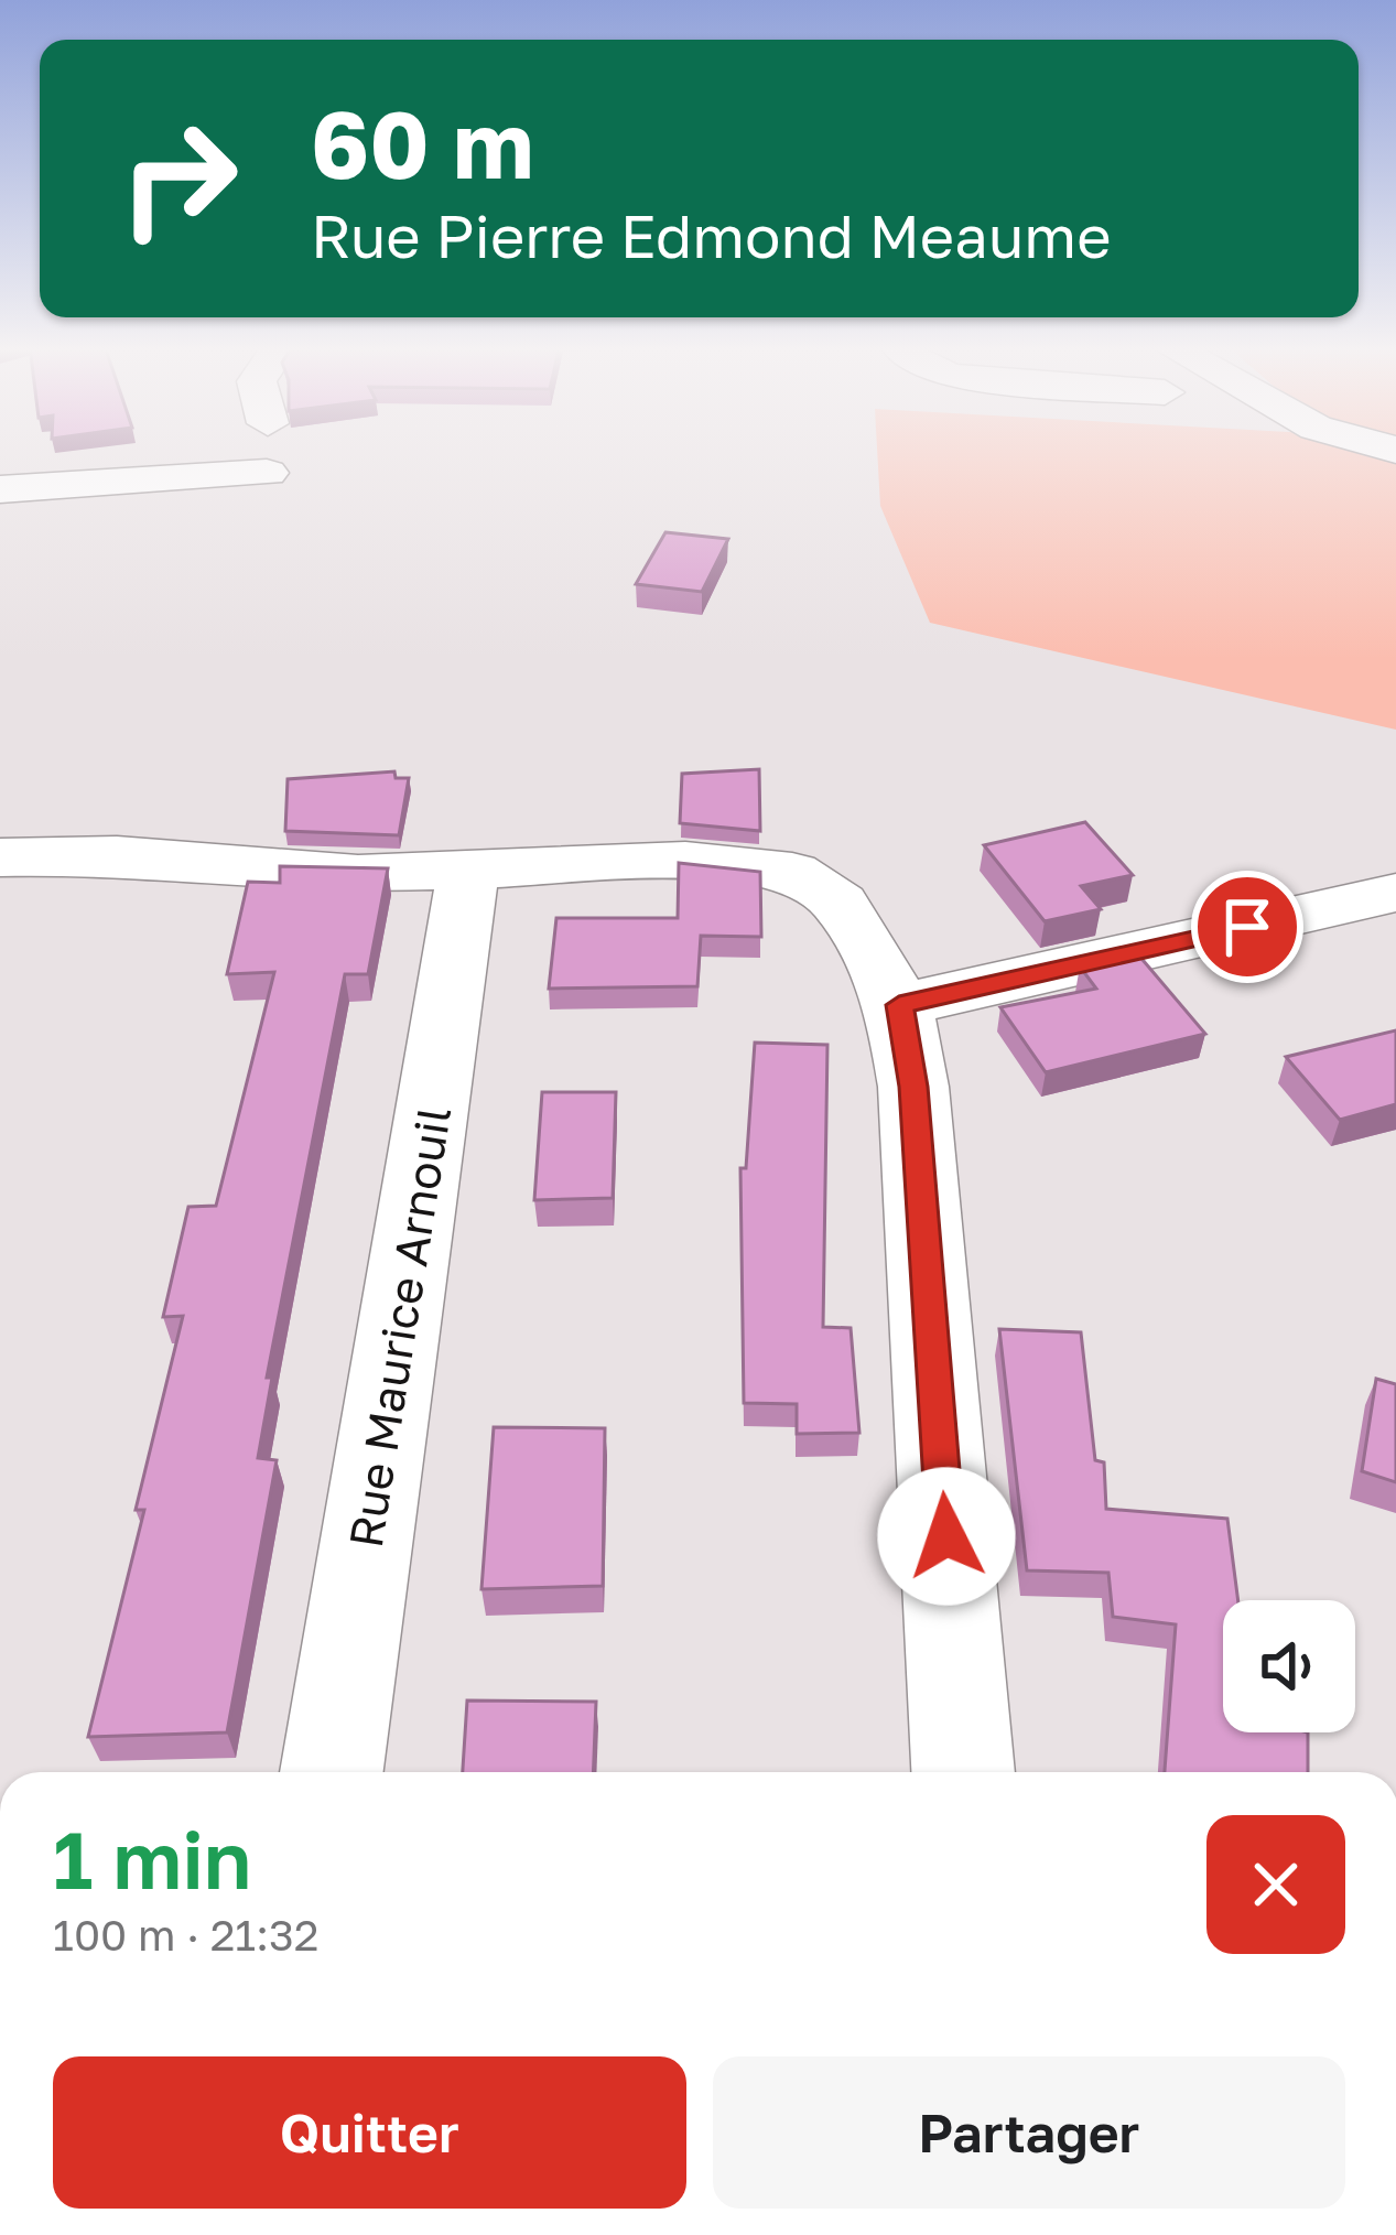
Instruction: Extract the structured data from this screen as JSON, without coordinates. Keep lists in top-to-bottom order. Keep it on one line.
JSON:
{"streets":{"street":["Rue Maurice Arnouil"]},"page":{"turn":["60 m","Rue Pierre Edmond Meaume"],"heading":["1 min","100 m · 21:32"],"buttons":["Quitter","Partager"]}}
